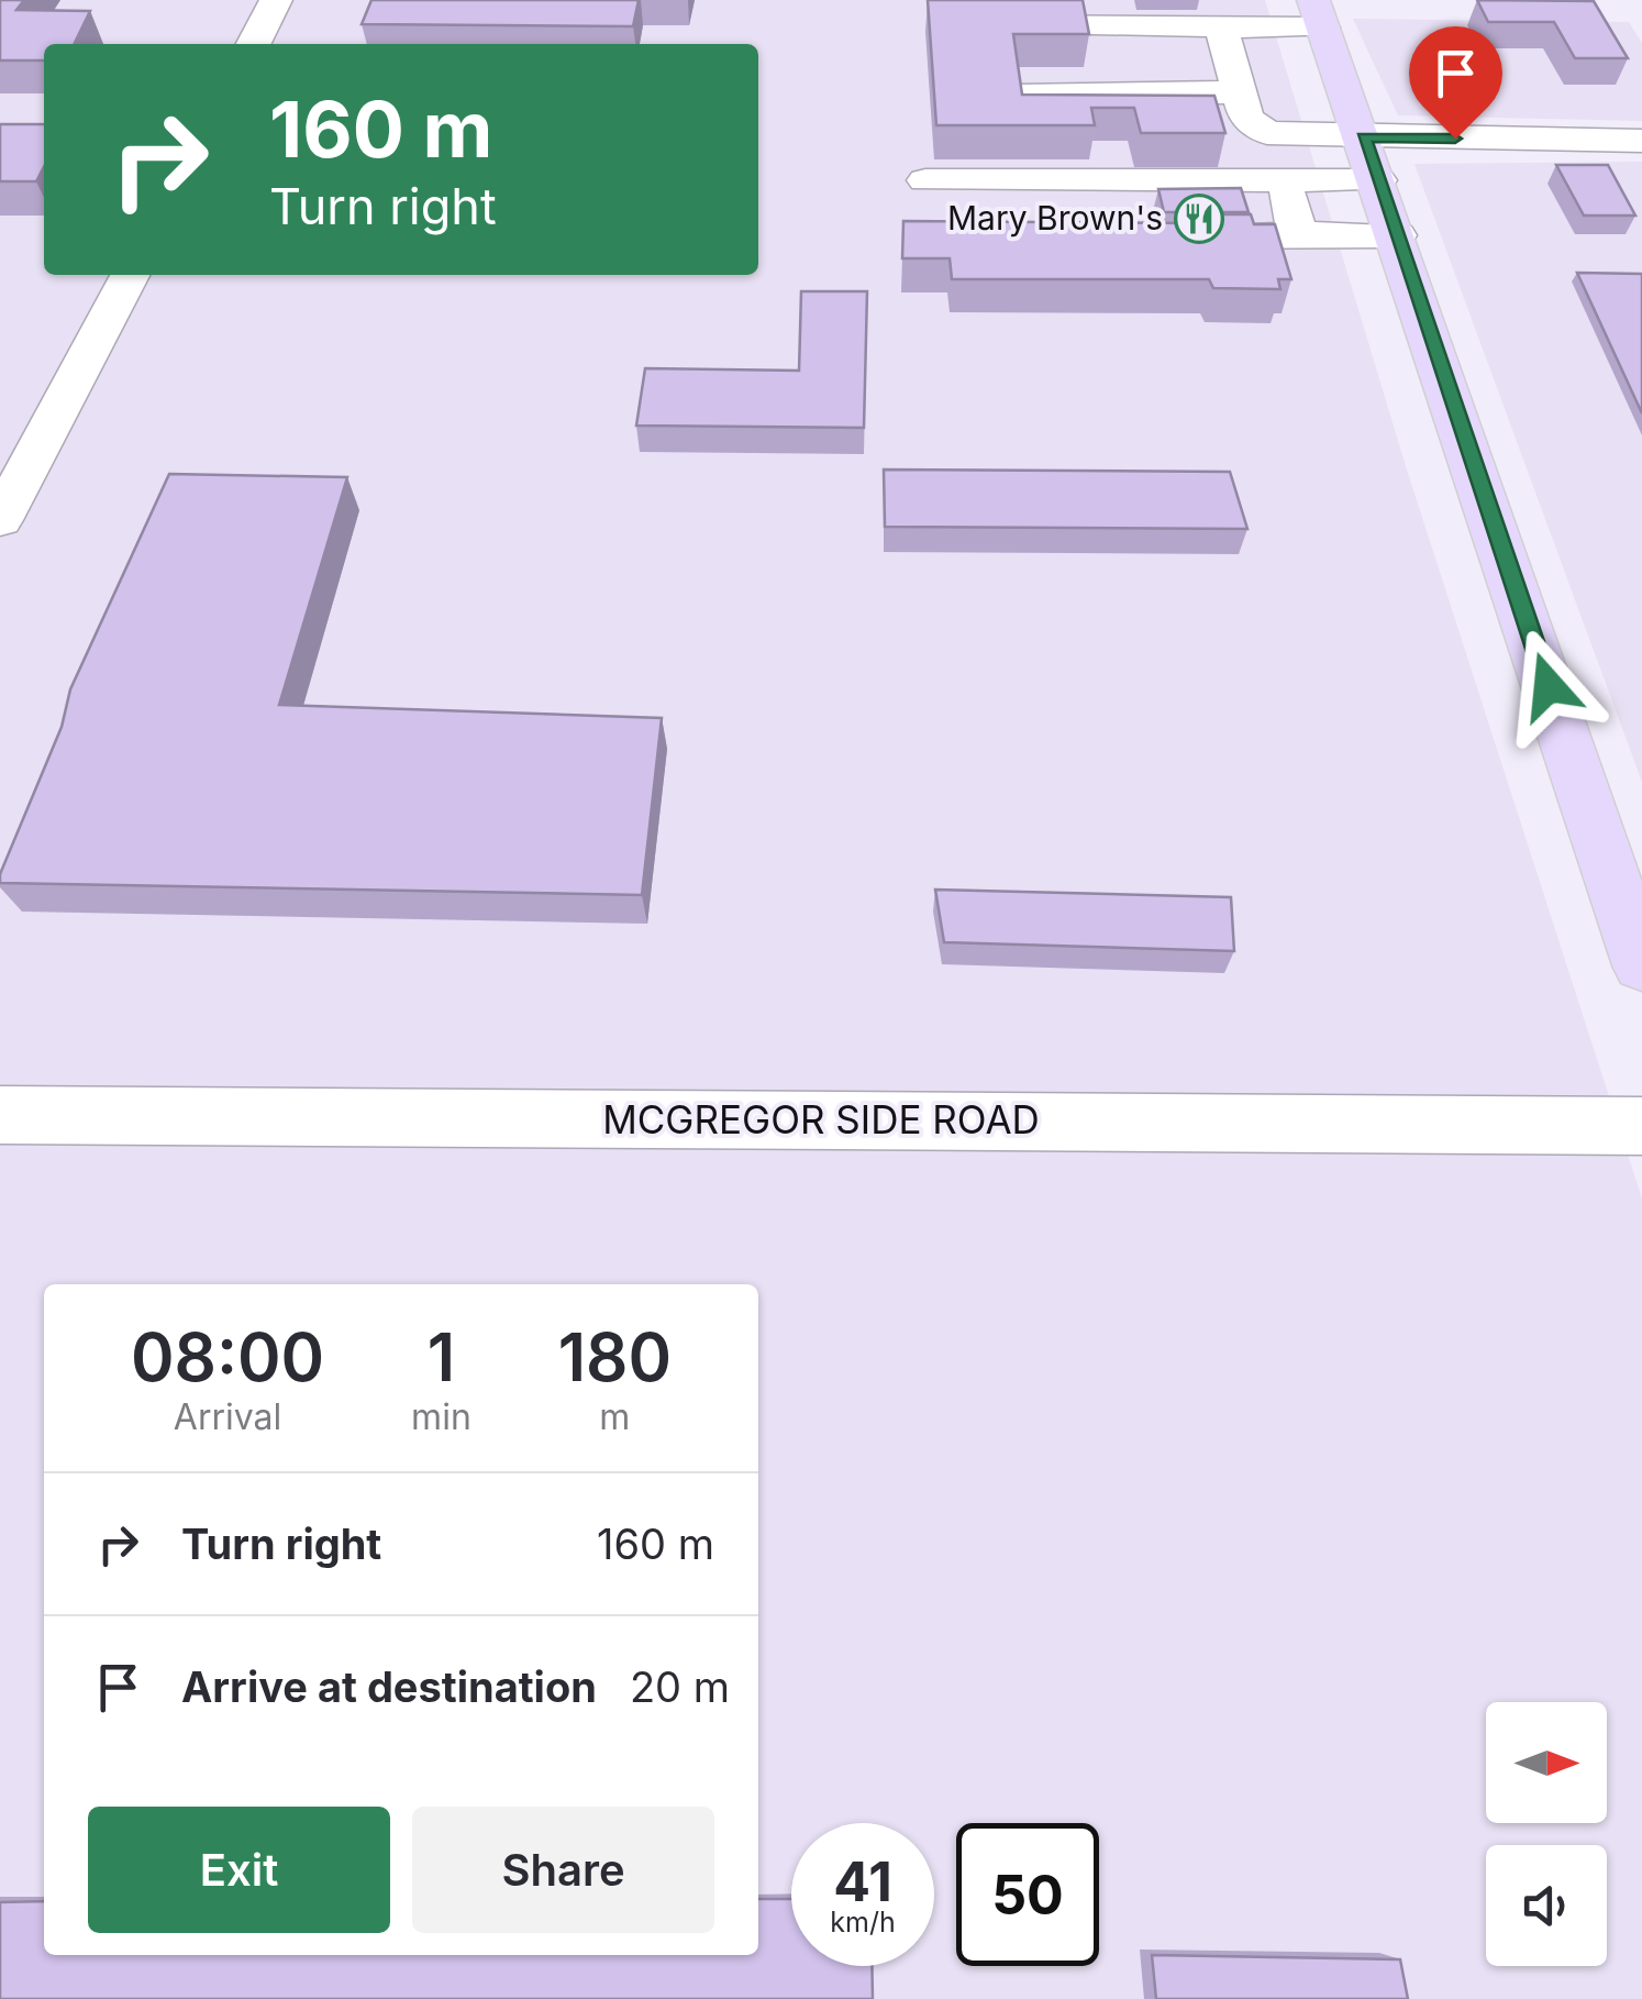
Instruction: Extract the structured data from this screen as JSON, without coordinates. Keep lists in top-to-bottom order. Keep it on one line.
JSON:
{"streets":{"street":["MCGREGOR SIDE ROAD"]},"places":{"restaurant":["Mary Brown's"]},"north":"right","page":{"turn":["160 m","Turn right"],"eta":["08:00","Arrival","1","min","180","m"],"list":[{"name":"Turn right","value":"160 m"},{"name":"Arrive at destination","value":"20 m"}],"buttons":["Exit","Share"],"speed":"41 km/h","limit":"50"}}
